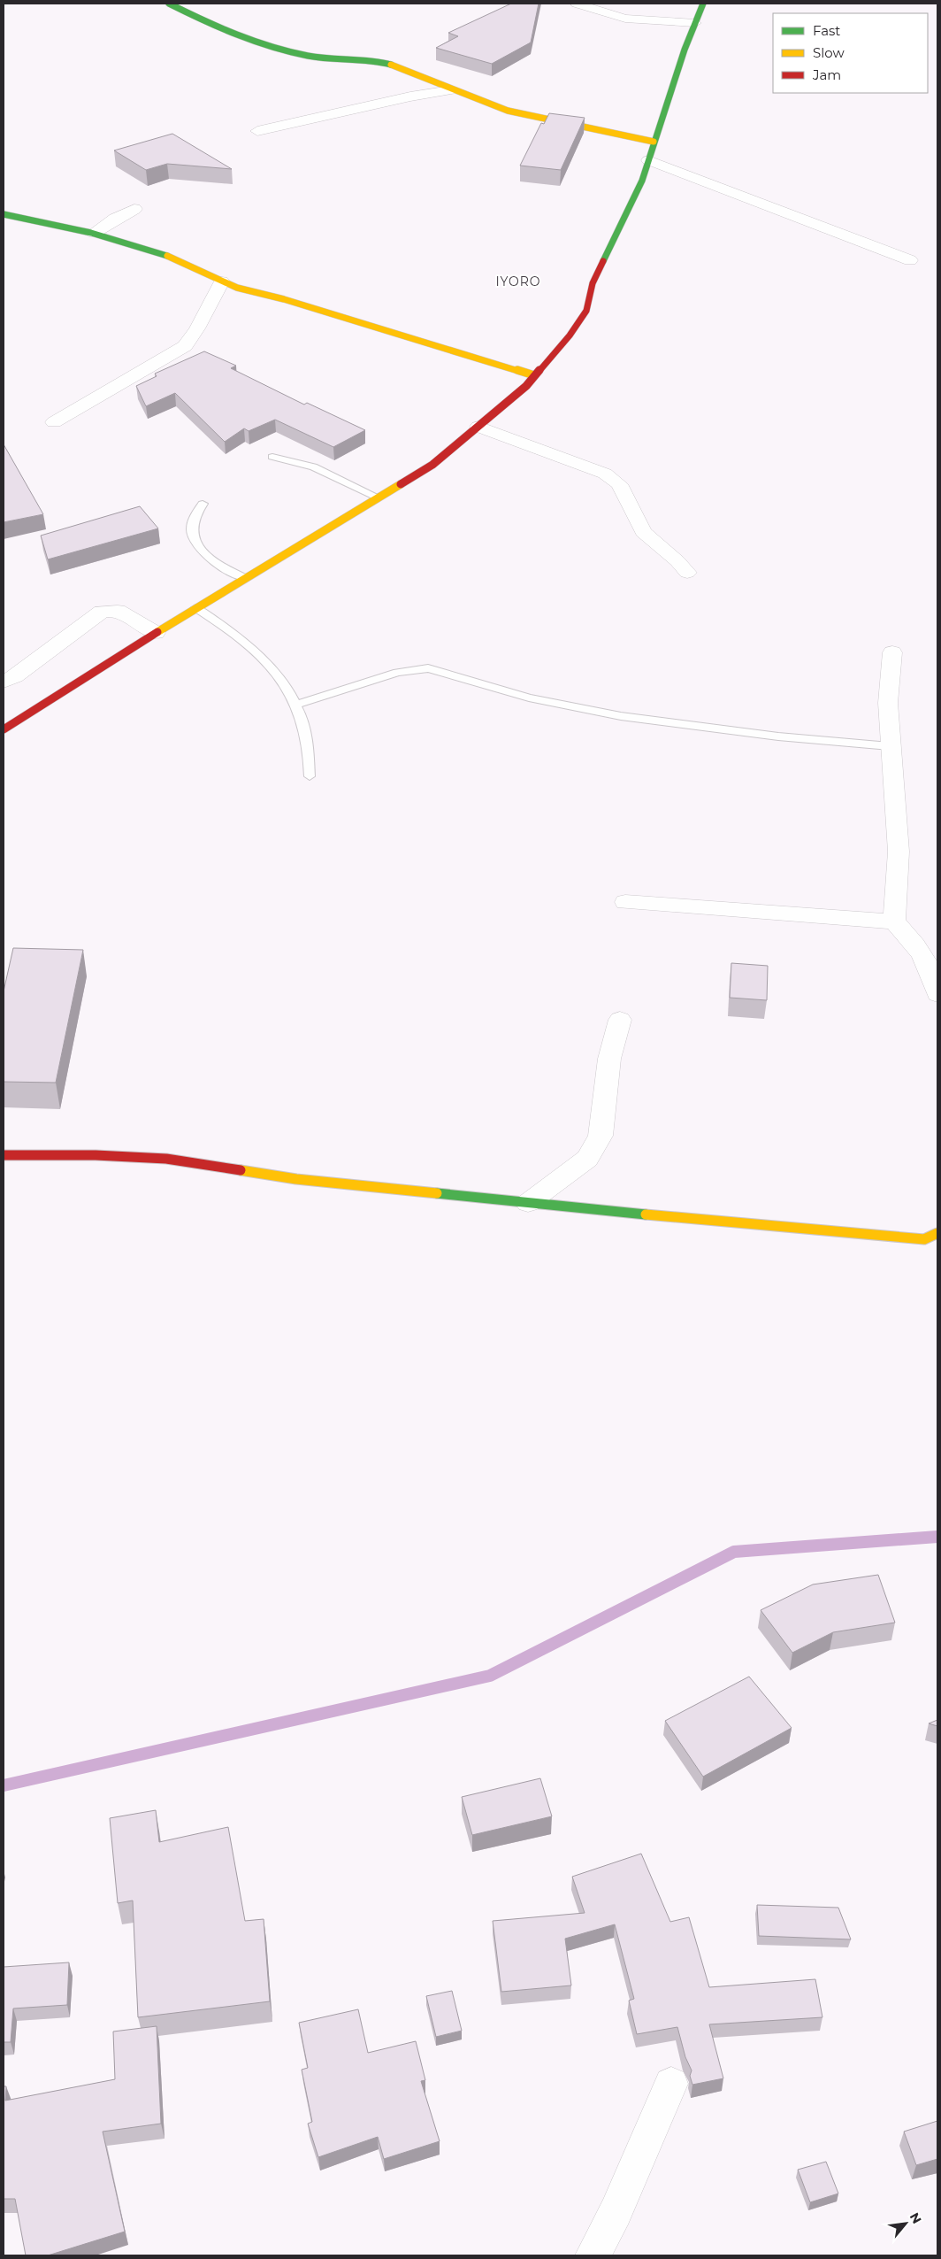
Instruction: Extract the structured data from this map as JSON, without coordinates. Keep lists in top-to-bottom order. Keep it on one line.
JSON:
{"districts":["IYORO"],"legend":["Fast","Slow","Jam"],"north":"top right"}
